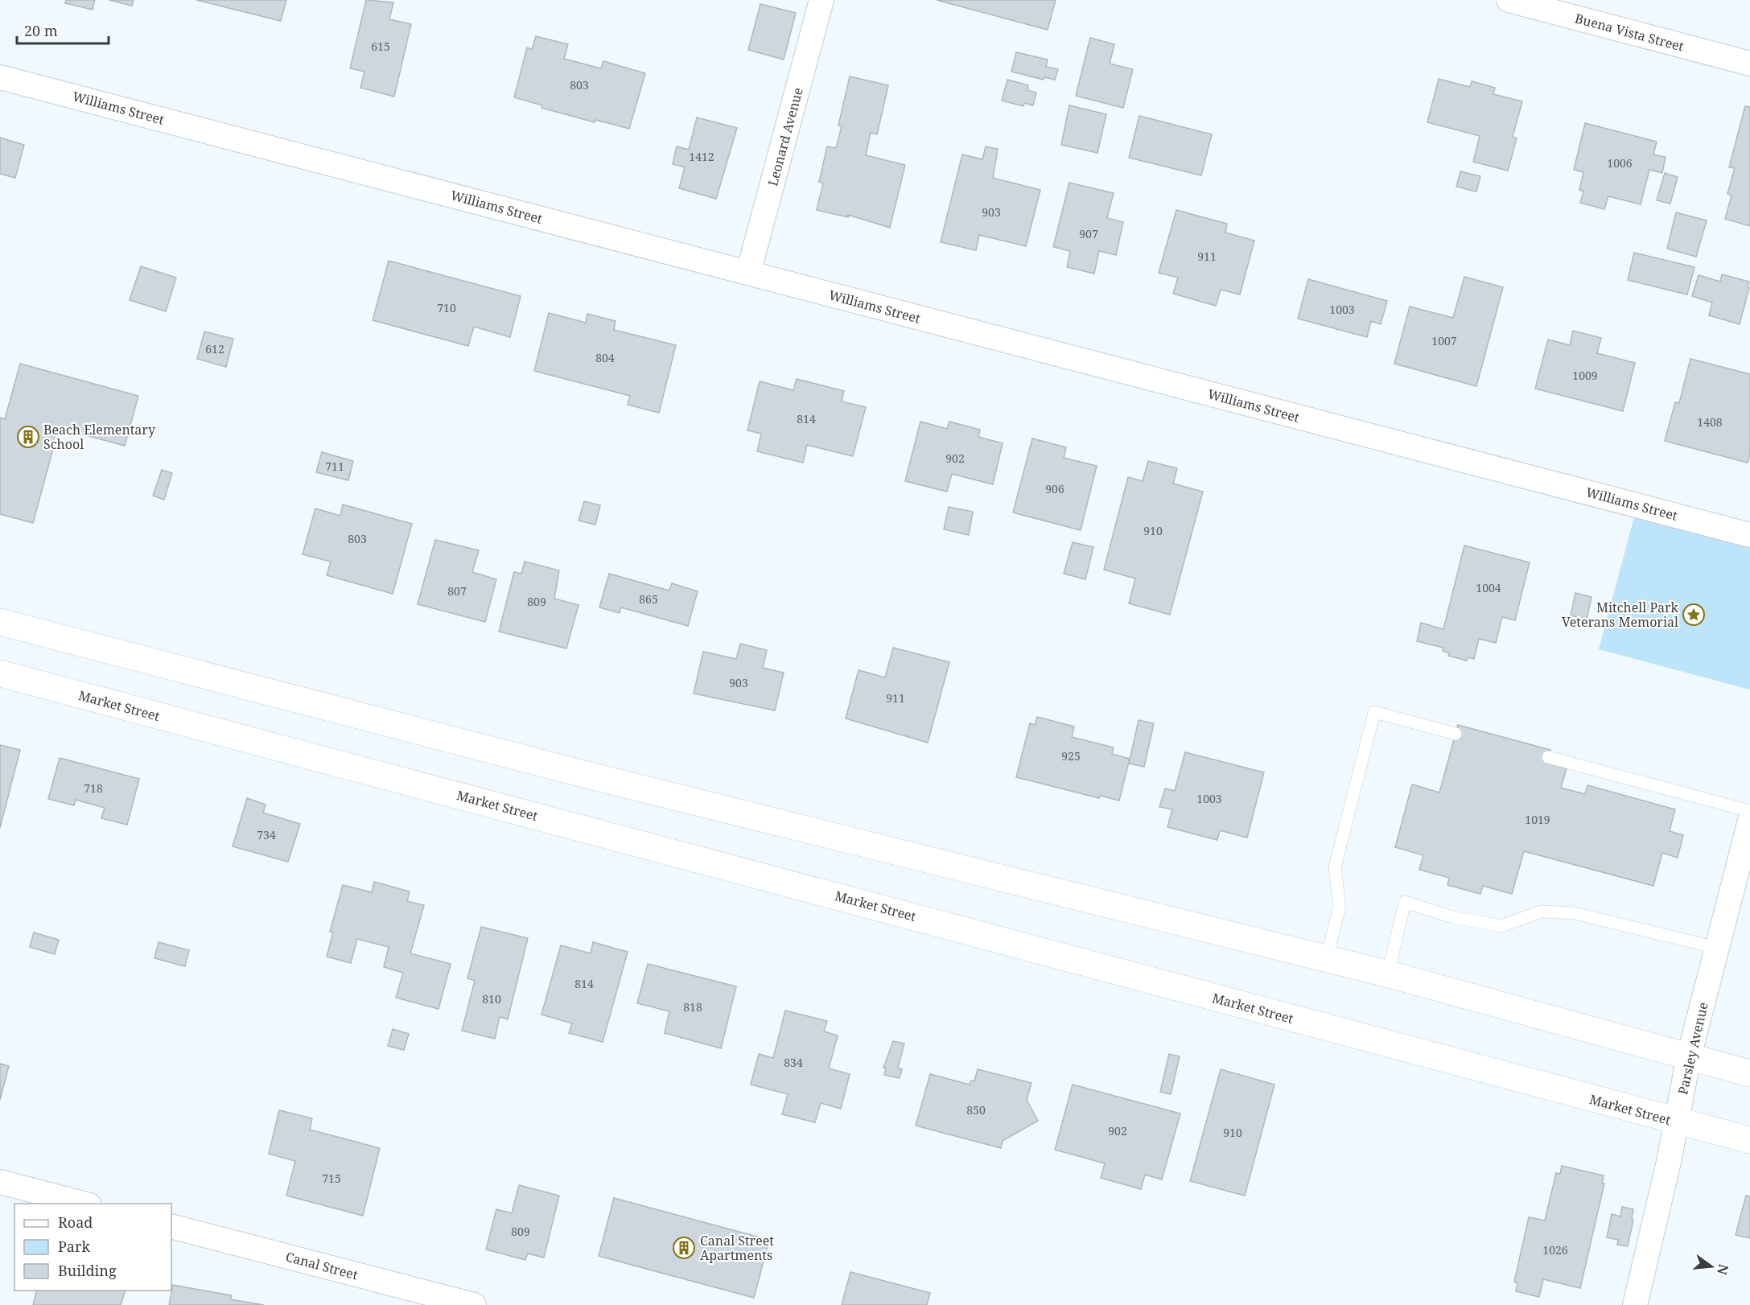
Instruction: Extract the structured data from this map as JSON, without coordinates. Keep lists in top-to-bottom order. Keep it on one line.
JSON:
{"streets":{"street":["Buena Vista Street","Williams Street","Leonard Avenue","Market Street","Parsley Avenue","Canal Street"]},"crossings":[["Williams Street","Leonard Avenue"],["Market Street","Parsley Avenue"]],"places":{"building":["Beach Elementary School","Canal Street Apartments"],"place":["Mitchell Park Veterans Memorial"]},"house_numbers":["615","803","1412","1006","903","907","911","710","1003","1007","612","804","1009","814","1408","902","711","906","910","803","1004","807","865","809","903","911","925","718","1003","1019","734","814","810","818","834","850","902","910","715","809","1026"],"legend":["Road","Park","Building"],"scale_bar":"20 m","north":"right"}
